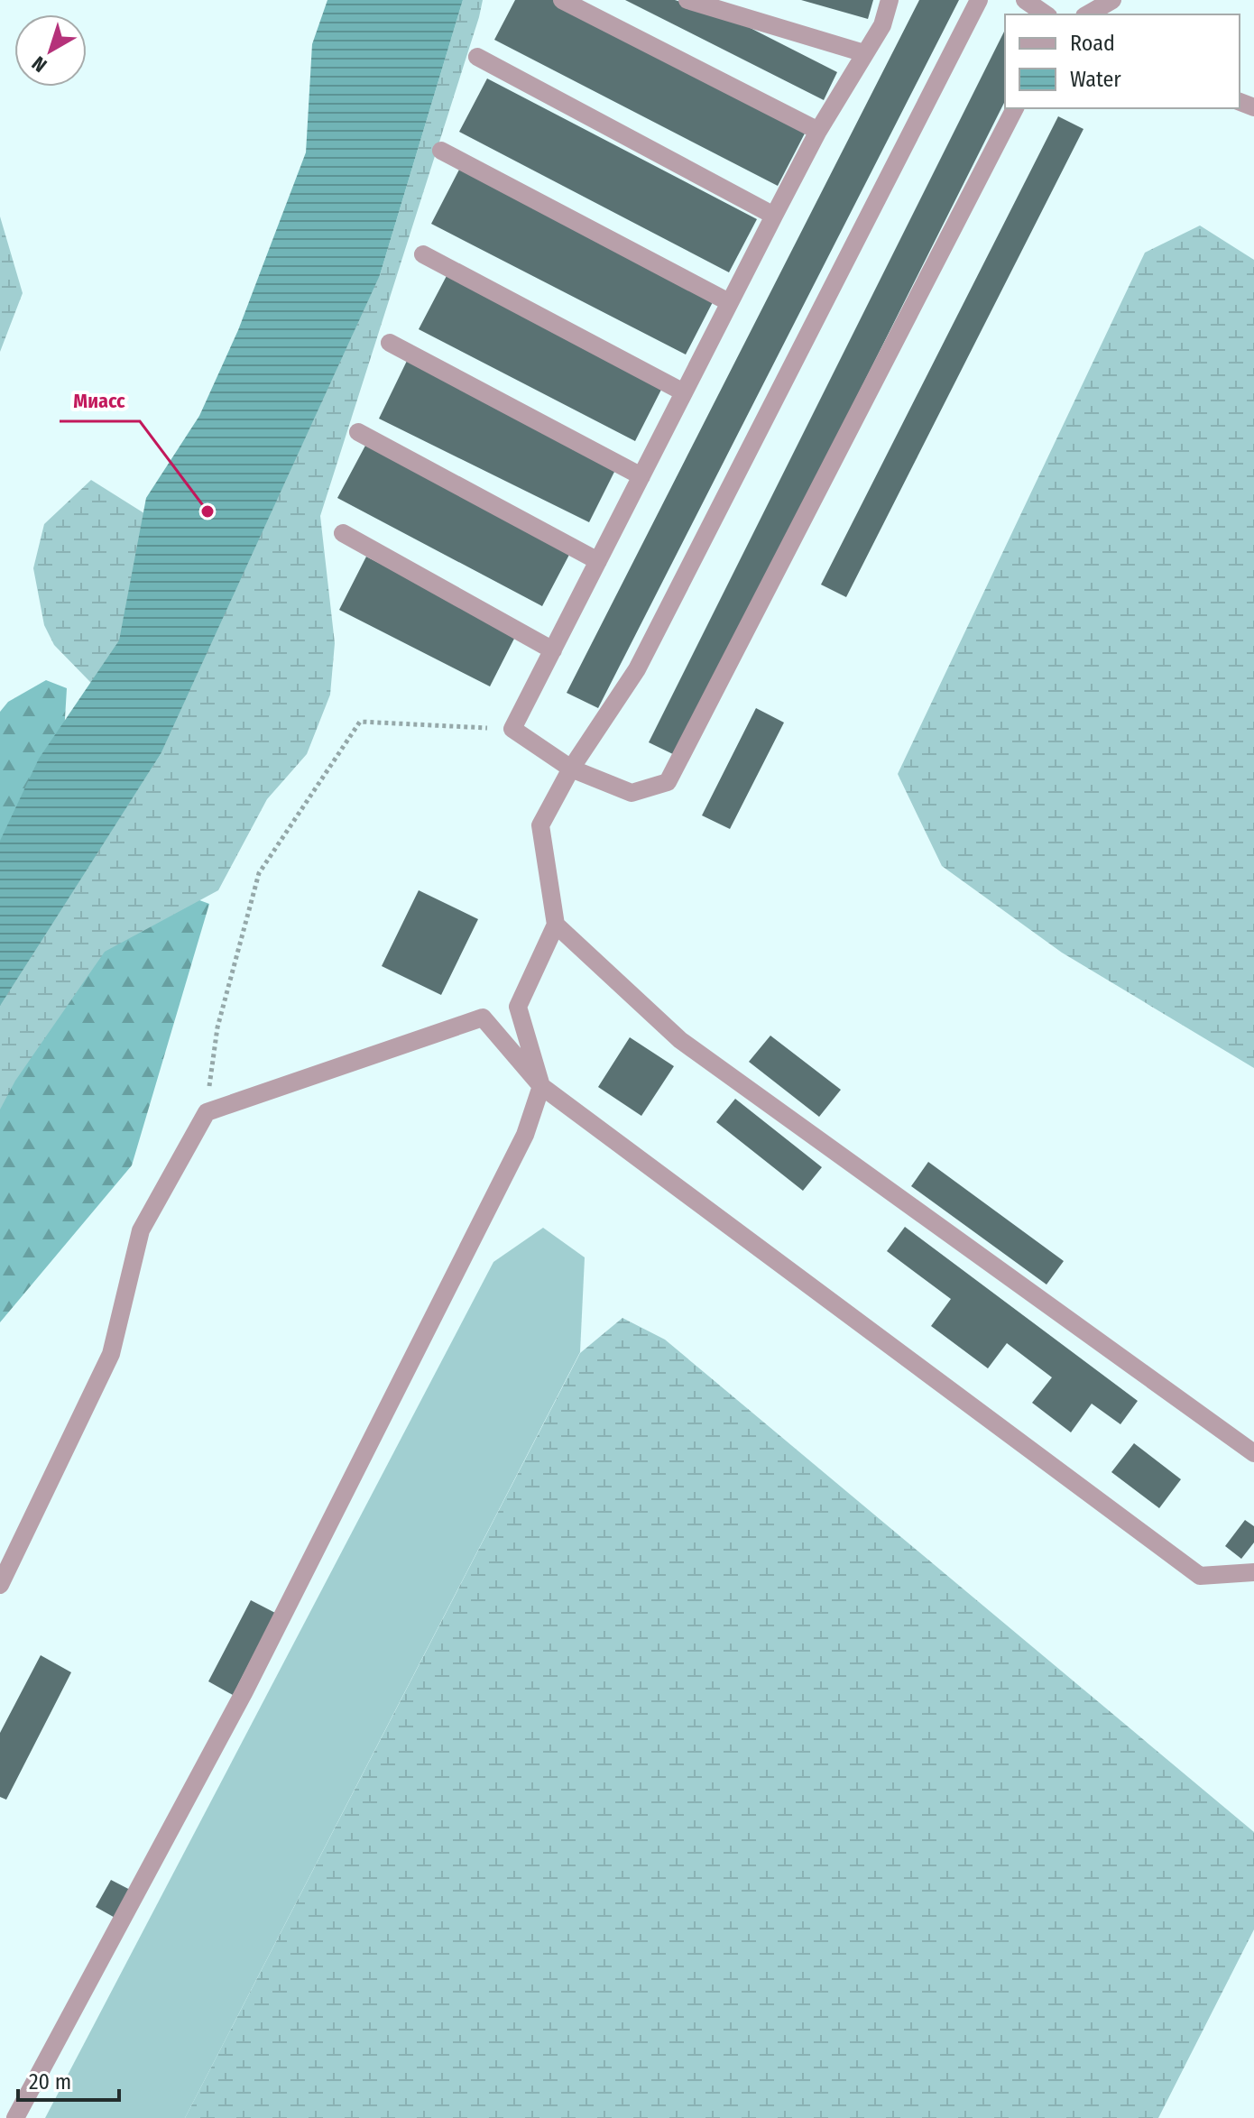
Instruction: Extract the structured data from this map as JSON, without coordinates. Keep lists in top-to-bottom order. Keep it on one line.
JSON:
{"places":["Миасс"],"legend":["Road","Water"],"scale_bar":"20 m","north":"bottom left"}
